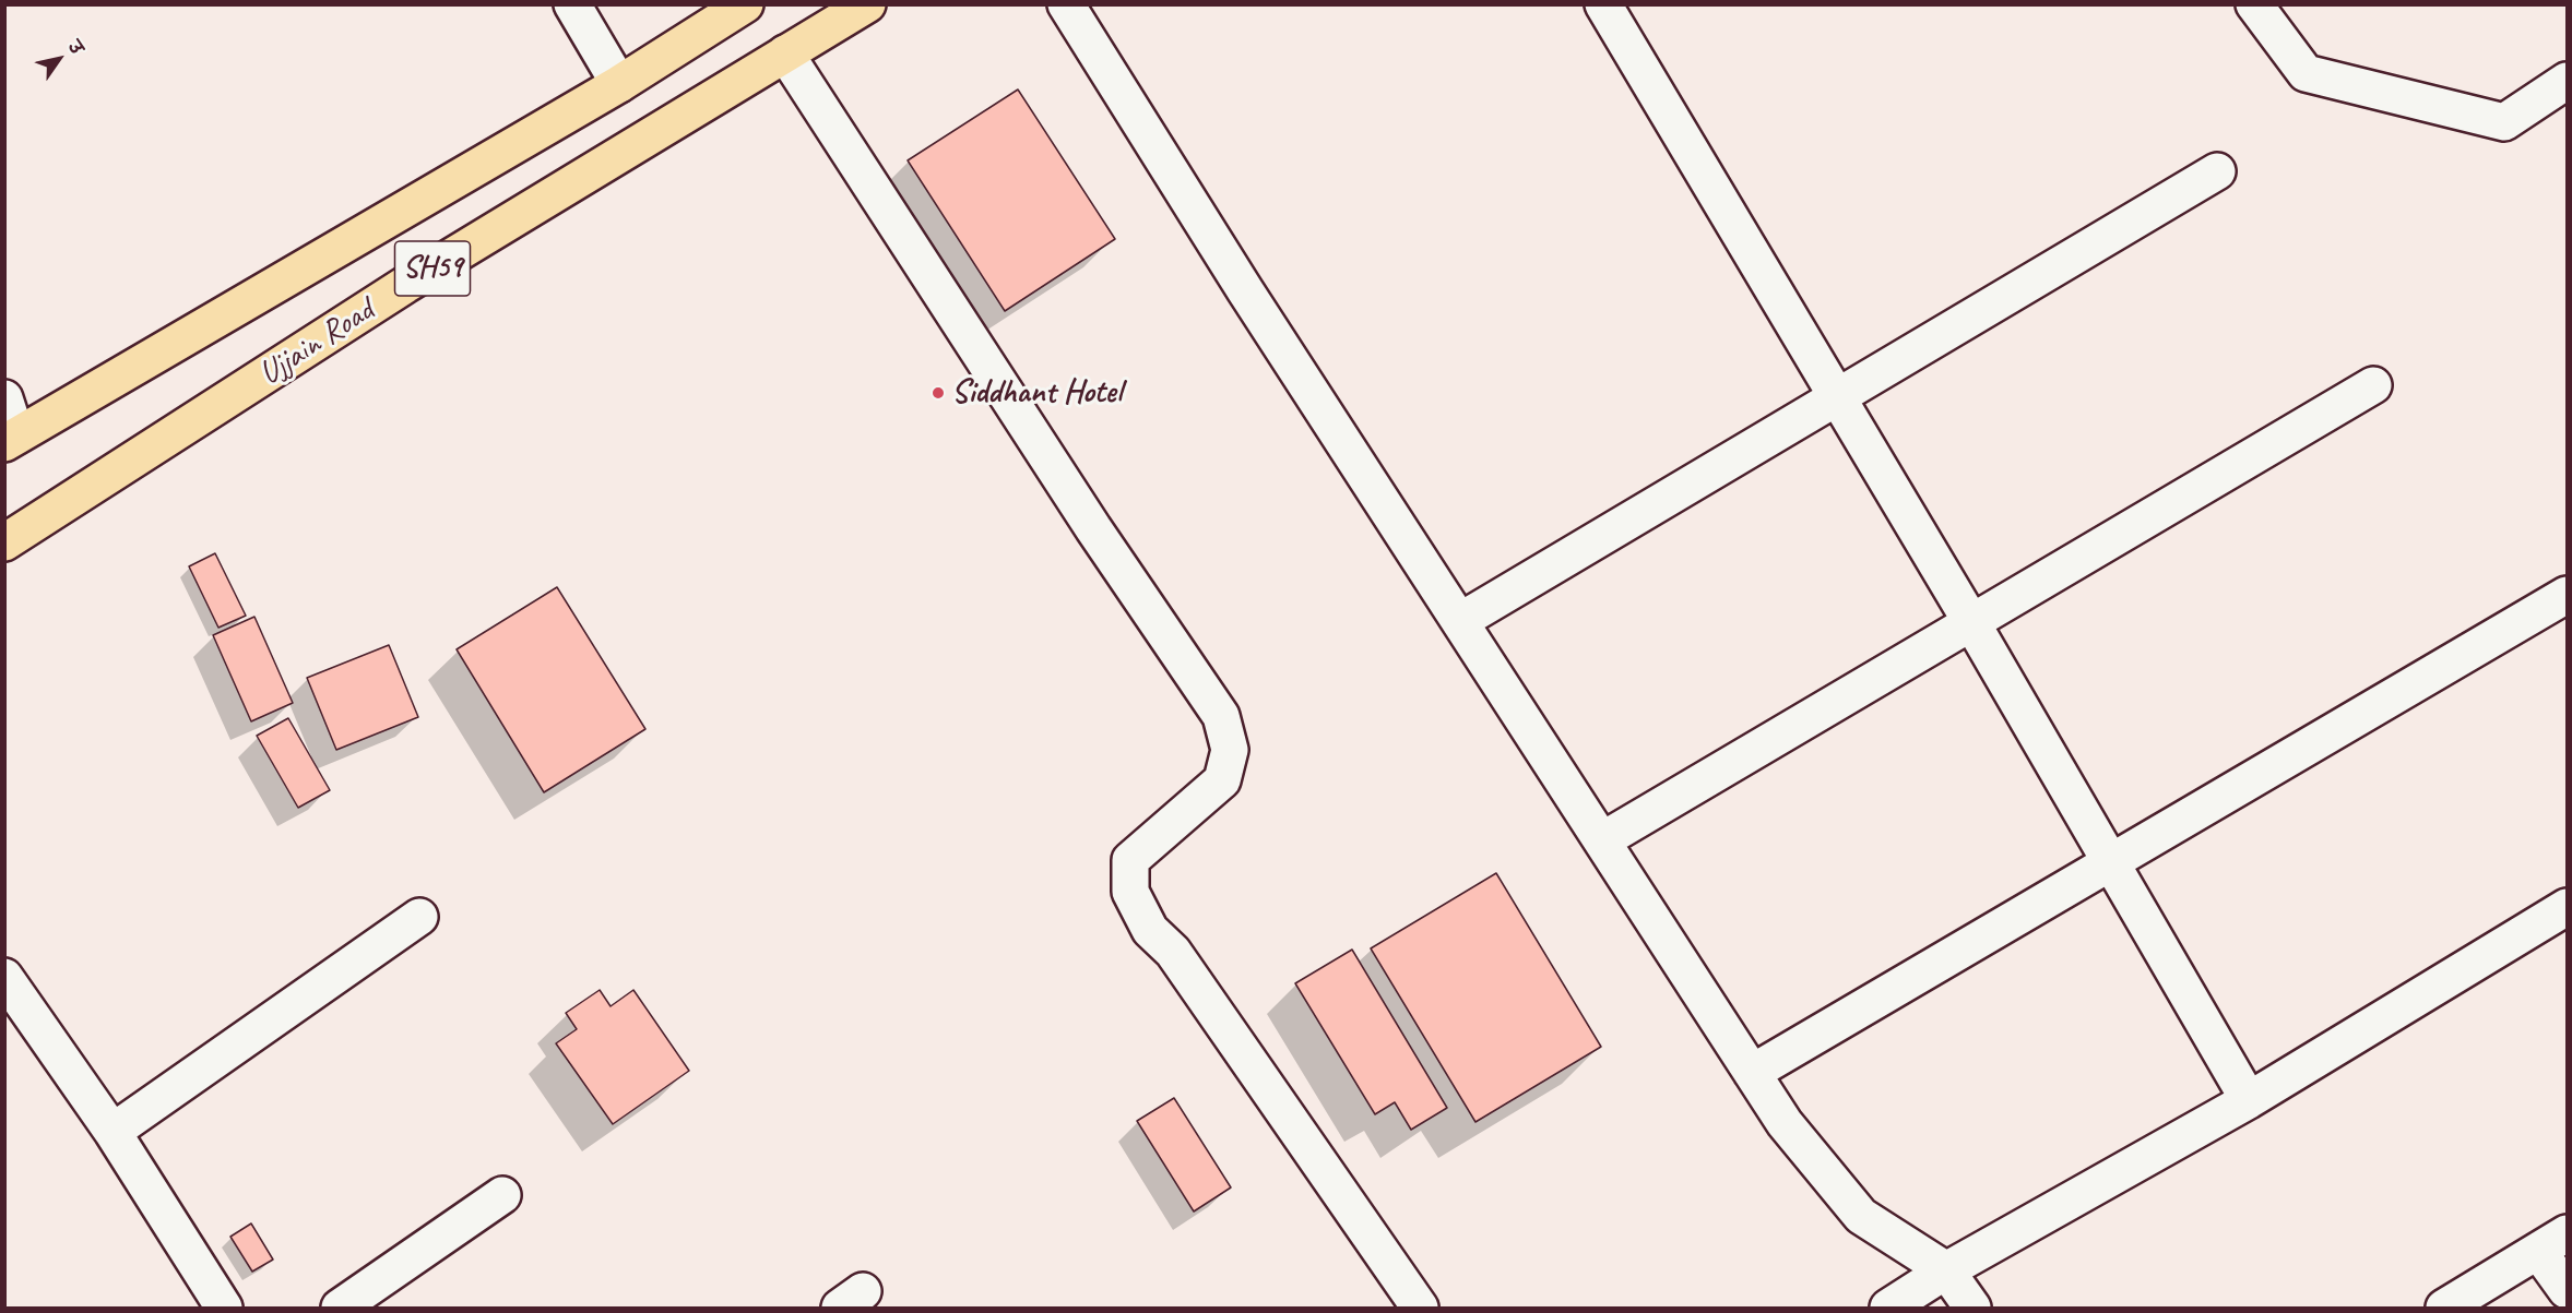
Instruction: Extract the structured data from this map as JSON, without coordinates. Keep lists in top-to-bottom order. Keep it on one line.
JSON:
{"streets":{"main road":["SH59","Ujjain Road"]},"places":["Siddhant Hotel"],"north":"top right"}
